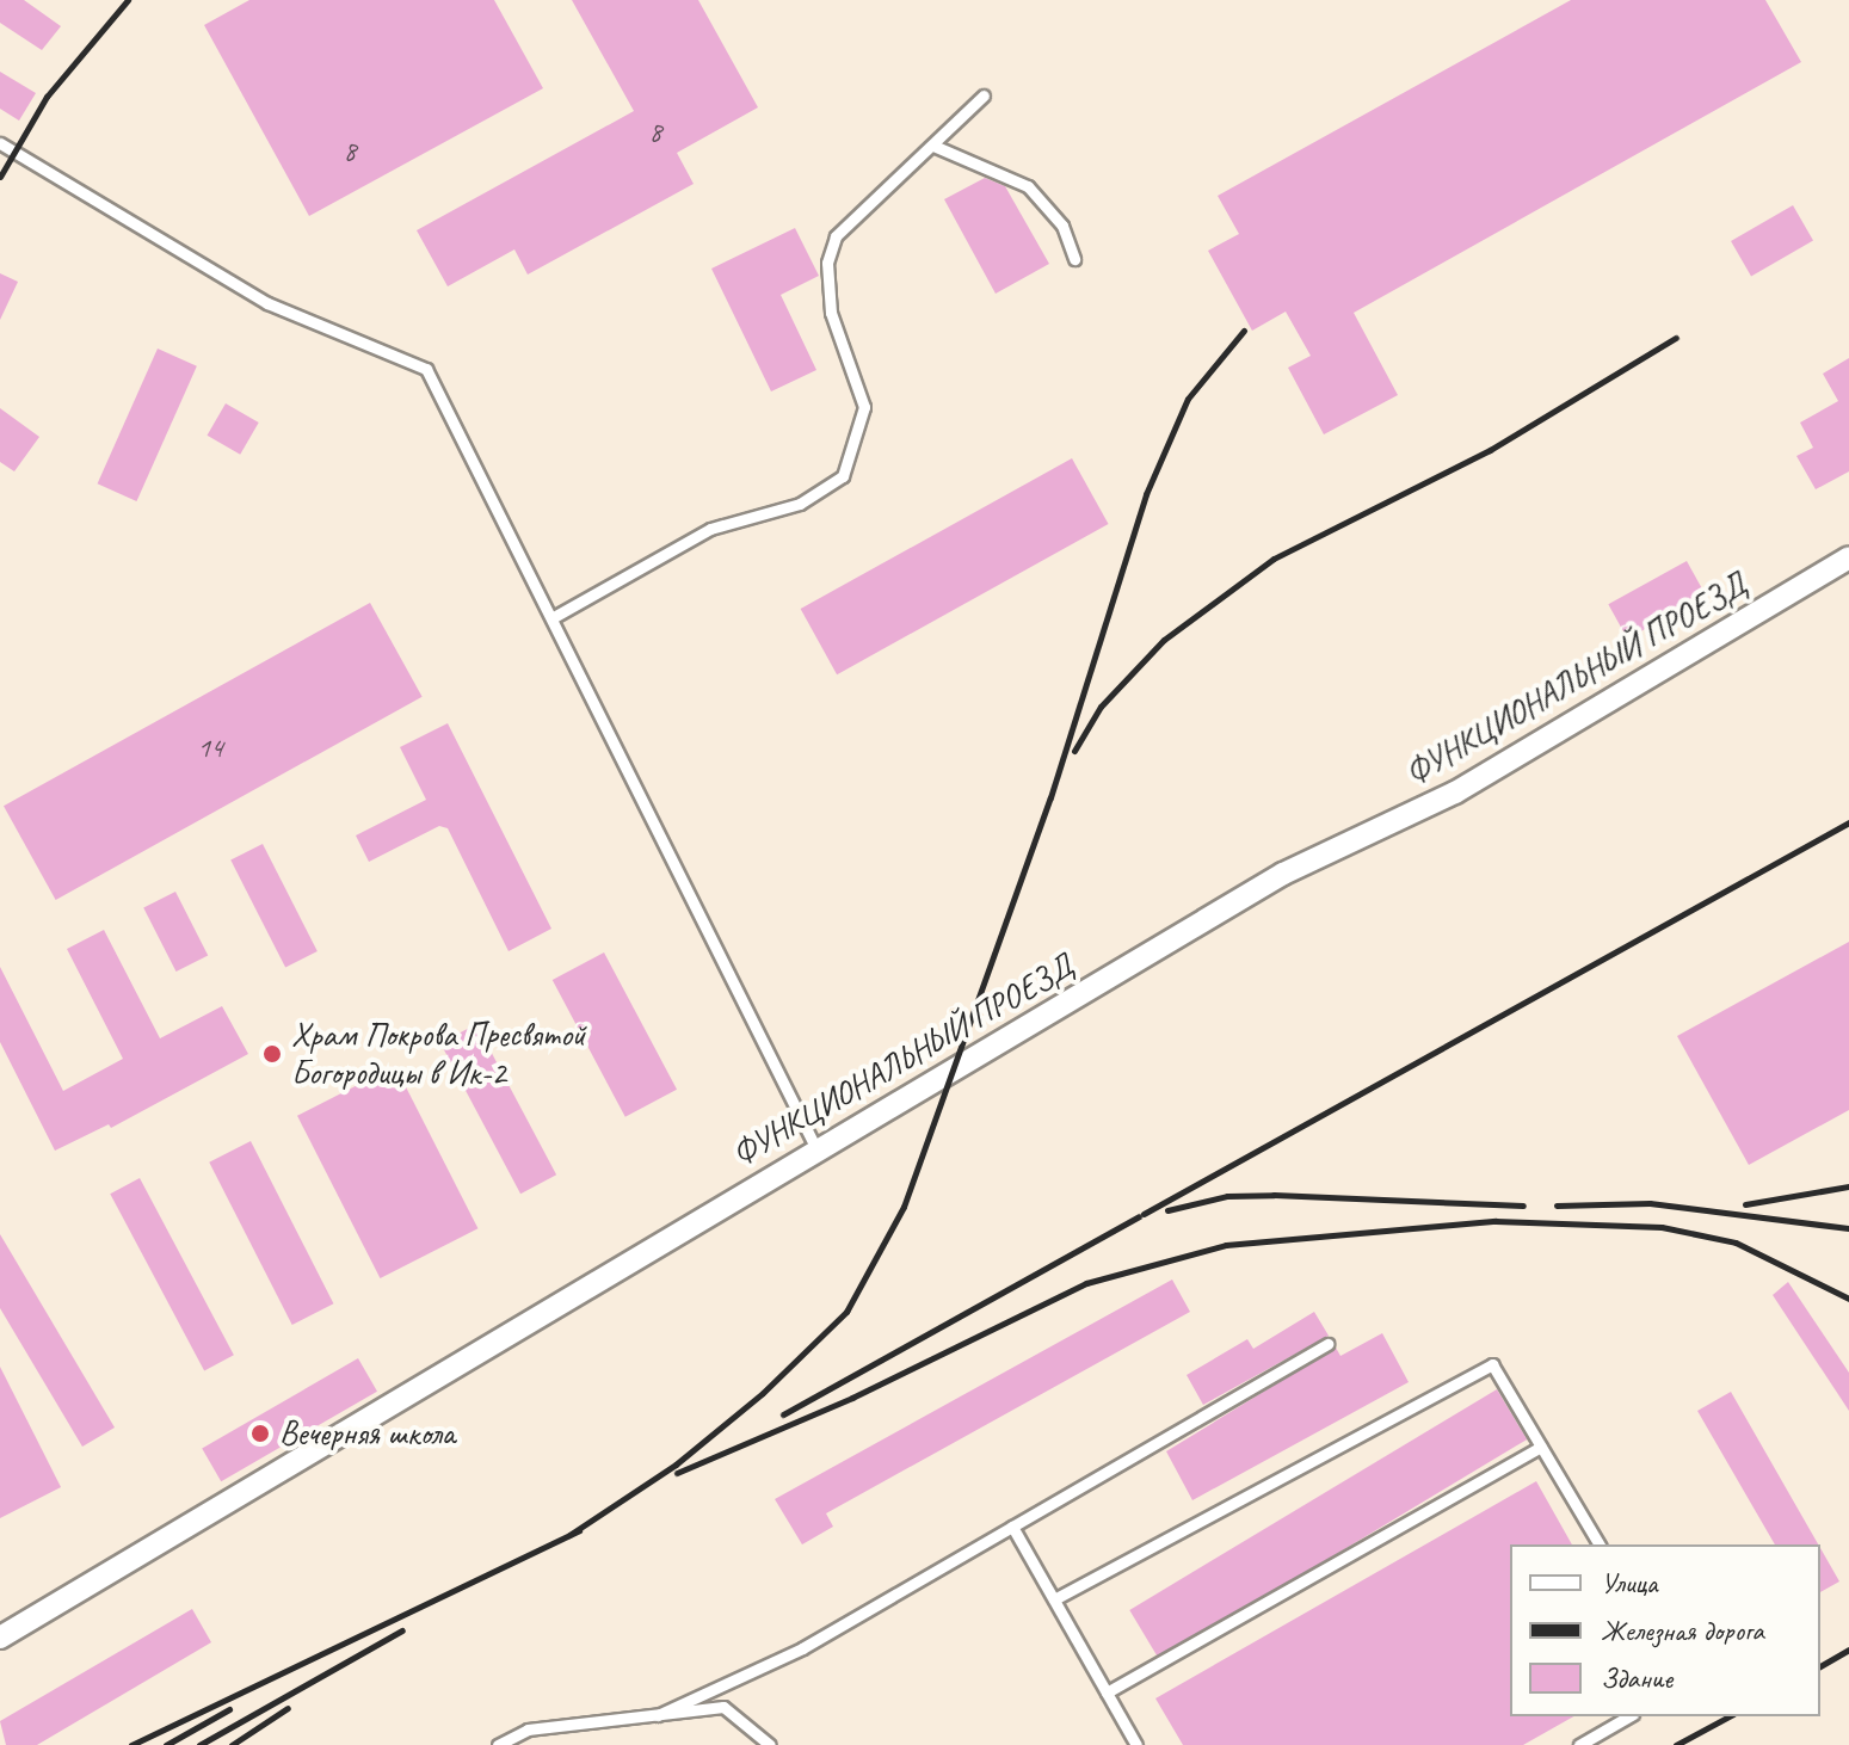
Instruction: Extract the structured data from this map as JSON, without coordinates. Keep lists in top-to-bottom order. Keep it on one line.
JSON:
{"streets":{"street":["ФУНКЦИОНАЛЬНЫЙ ПРОЕЗД"]},"places":["Храм Покрова Пресвятой Богородицы в Ик-2","Вечерняя школа"],"house_numbers":["8","8","14"],"legend":["Улица","Железная дорога","Здание"]}
